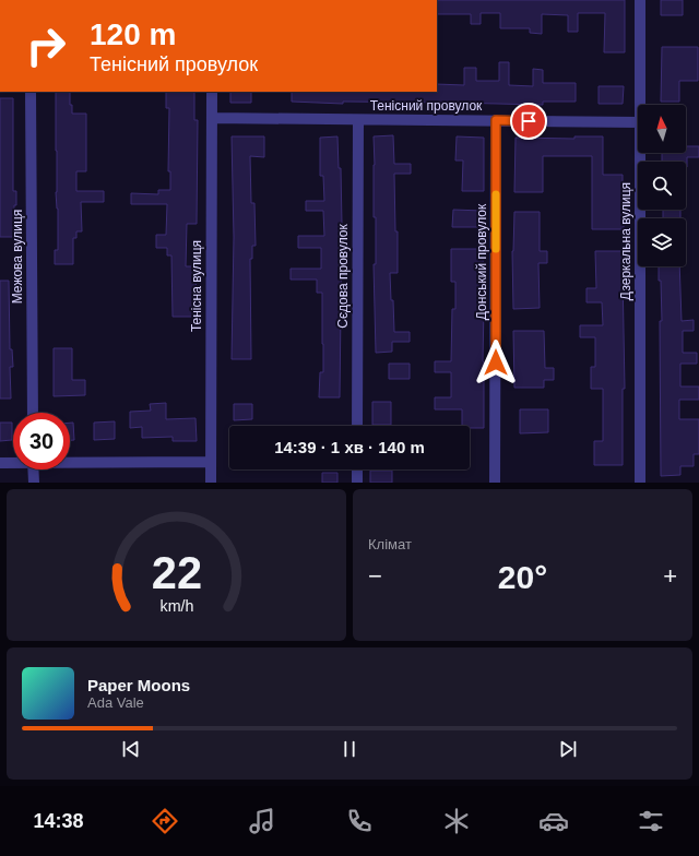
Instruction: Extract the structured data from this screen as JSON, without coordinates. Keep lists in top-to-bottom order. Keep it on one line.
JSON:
{"streets":{"street":["Тенісний провулок","Дзеркальна вулиця","Межова вулиця","Донський провулок","Сєдова провулок","Тенісна вулиця"]},"crossings":[["Тенісний провулок","Донський провулок"],["Тенісний провулок","Сєдова провулок"],["Тенісний провулок","Тенісна вулиця"]],"north":"top","page":{"turn":["120 m","Тенісний провулок"],"limit":"30","trip":"14:39 · 1 хв · 140 m","tile":"Клімат","heat":["−","20°","+"],"song":["Paper Moons","Ada Vale"],"tabs":"14:38","gauge":["22","km/h"]}}
